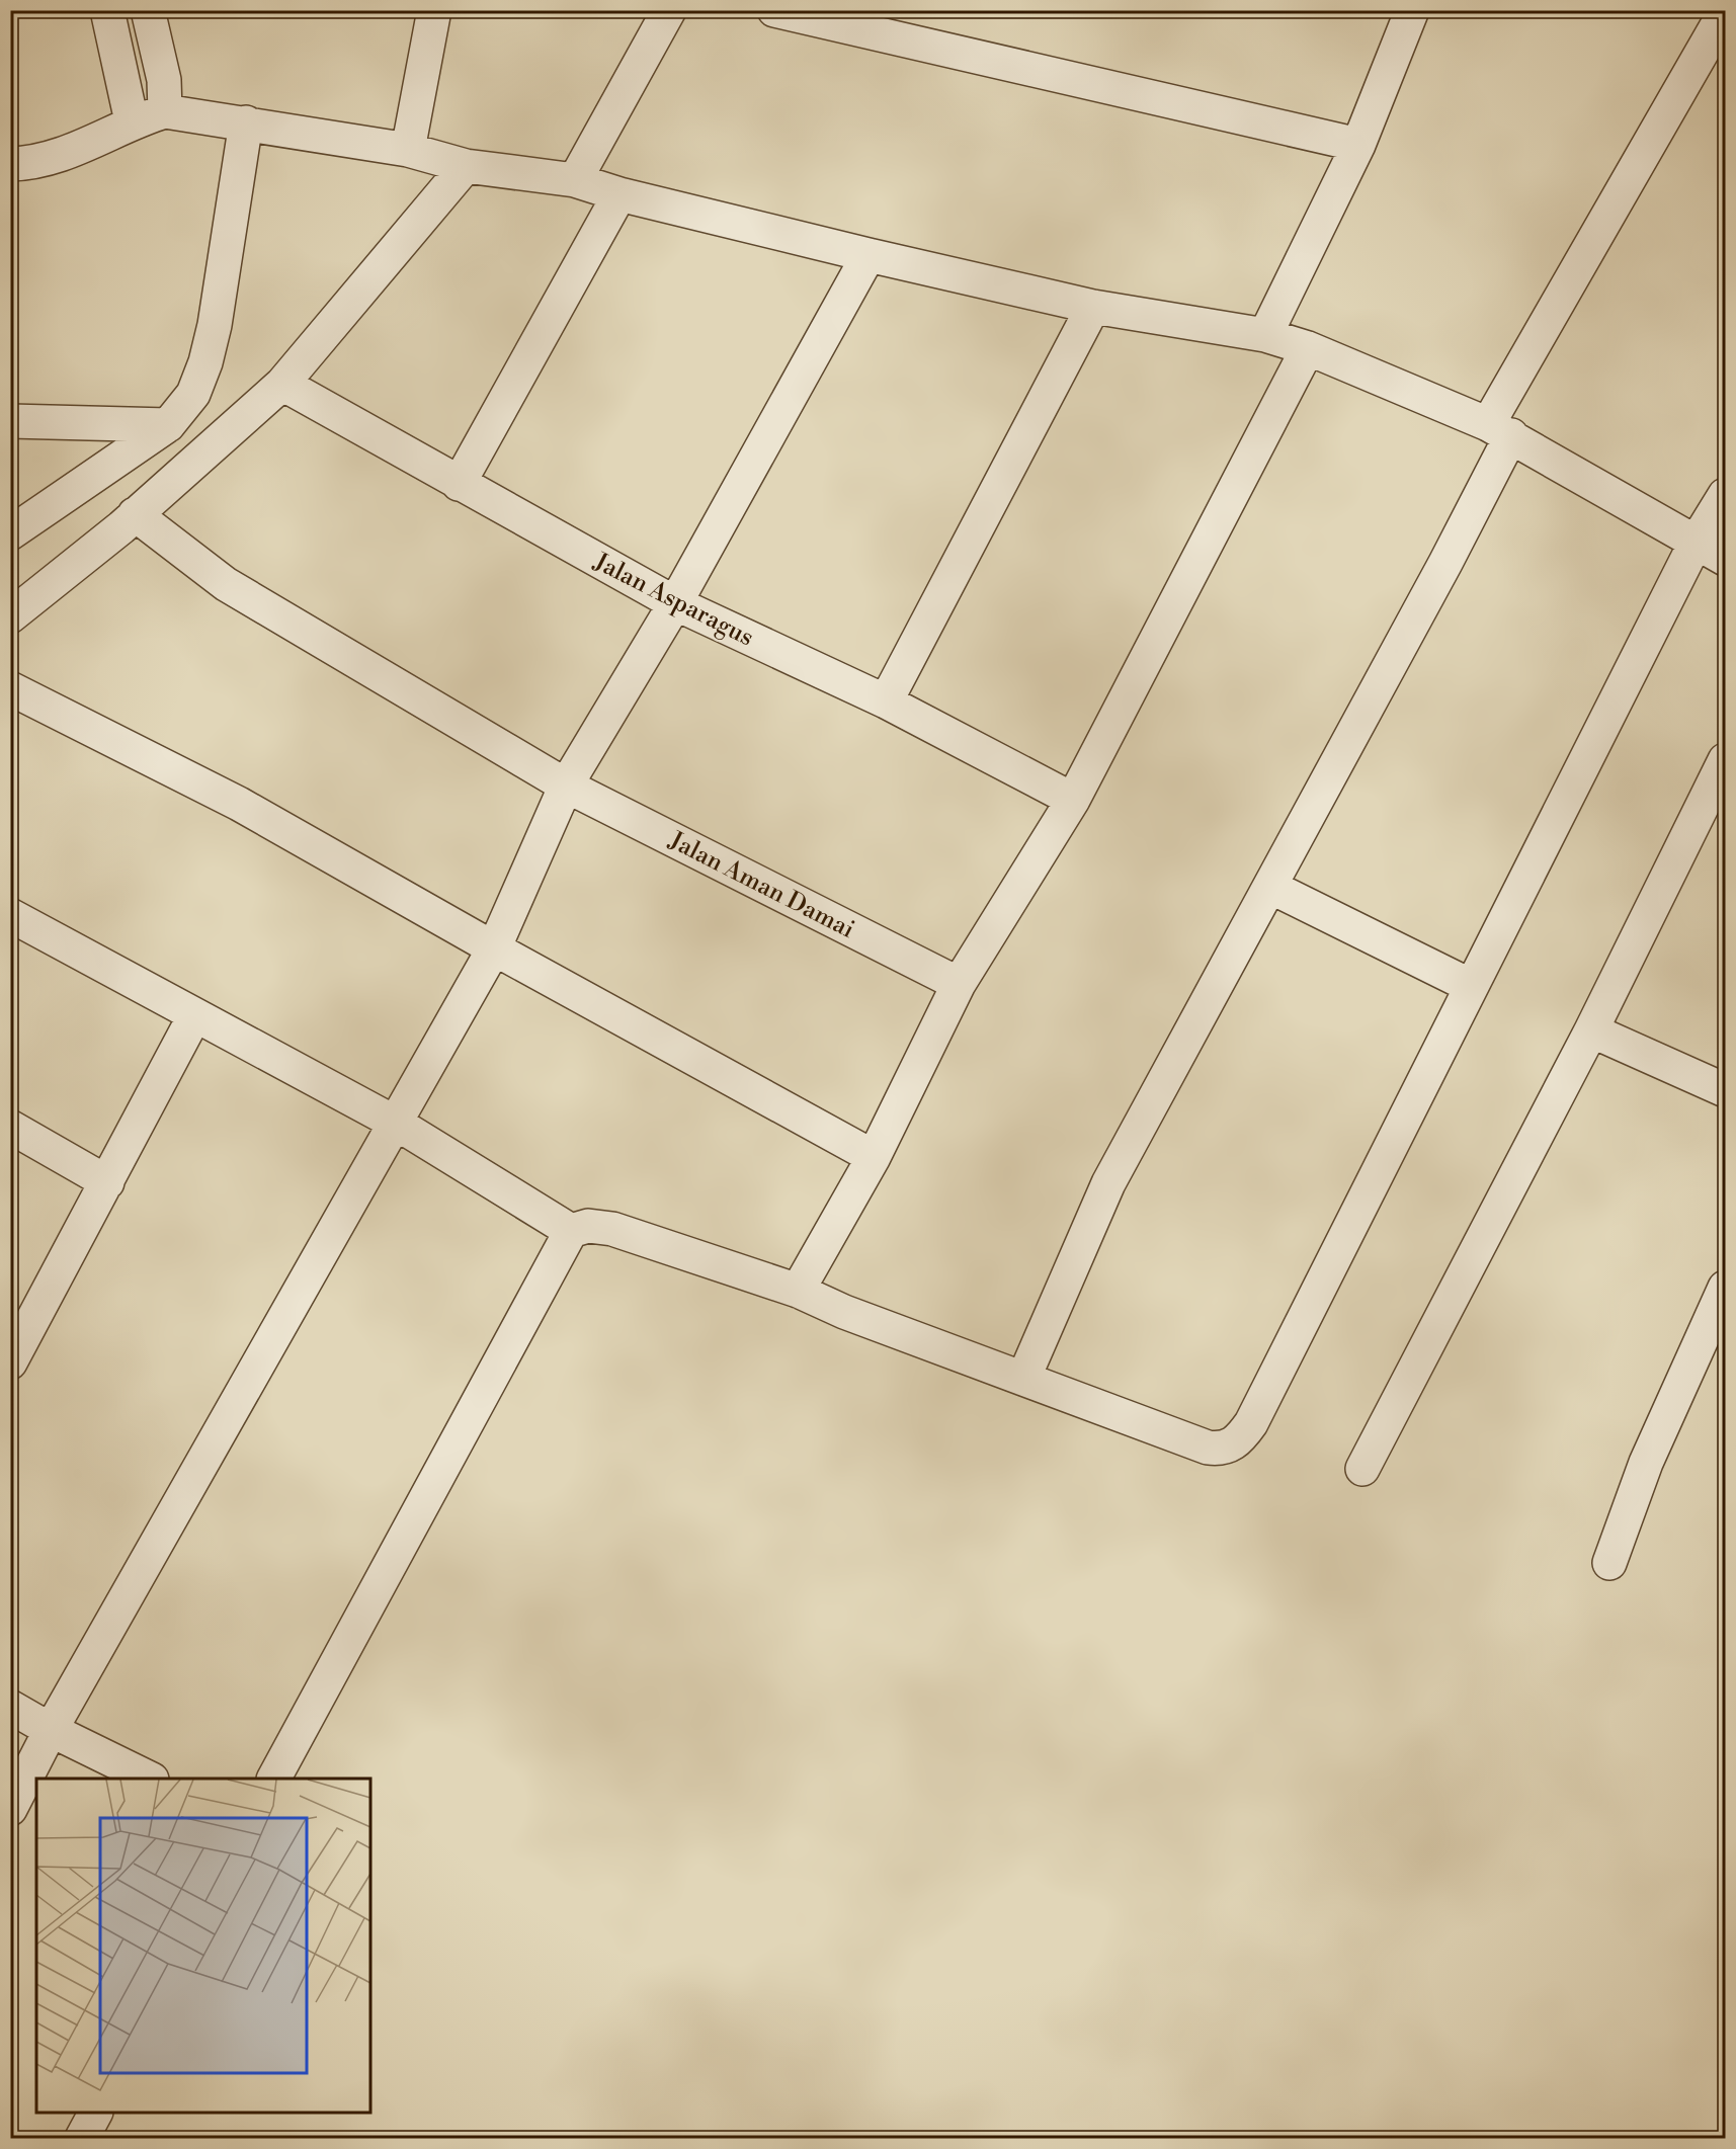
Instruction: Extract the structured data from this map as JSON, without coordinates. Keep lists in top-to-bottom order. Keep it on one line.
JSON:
{"streets":{"street":["Jalan Asparagus","Jalan Aman Damai"]}}
